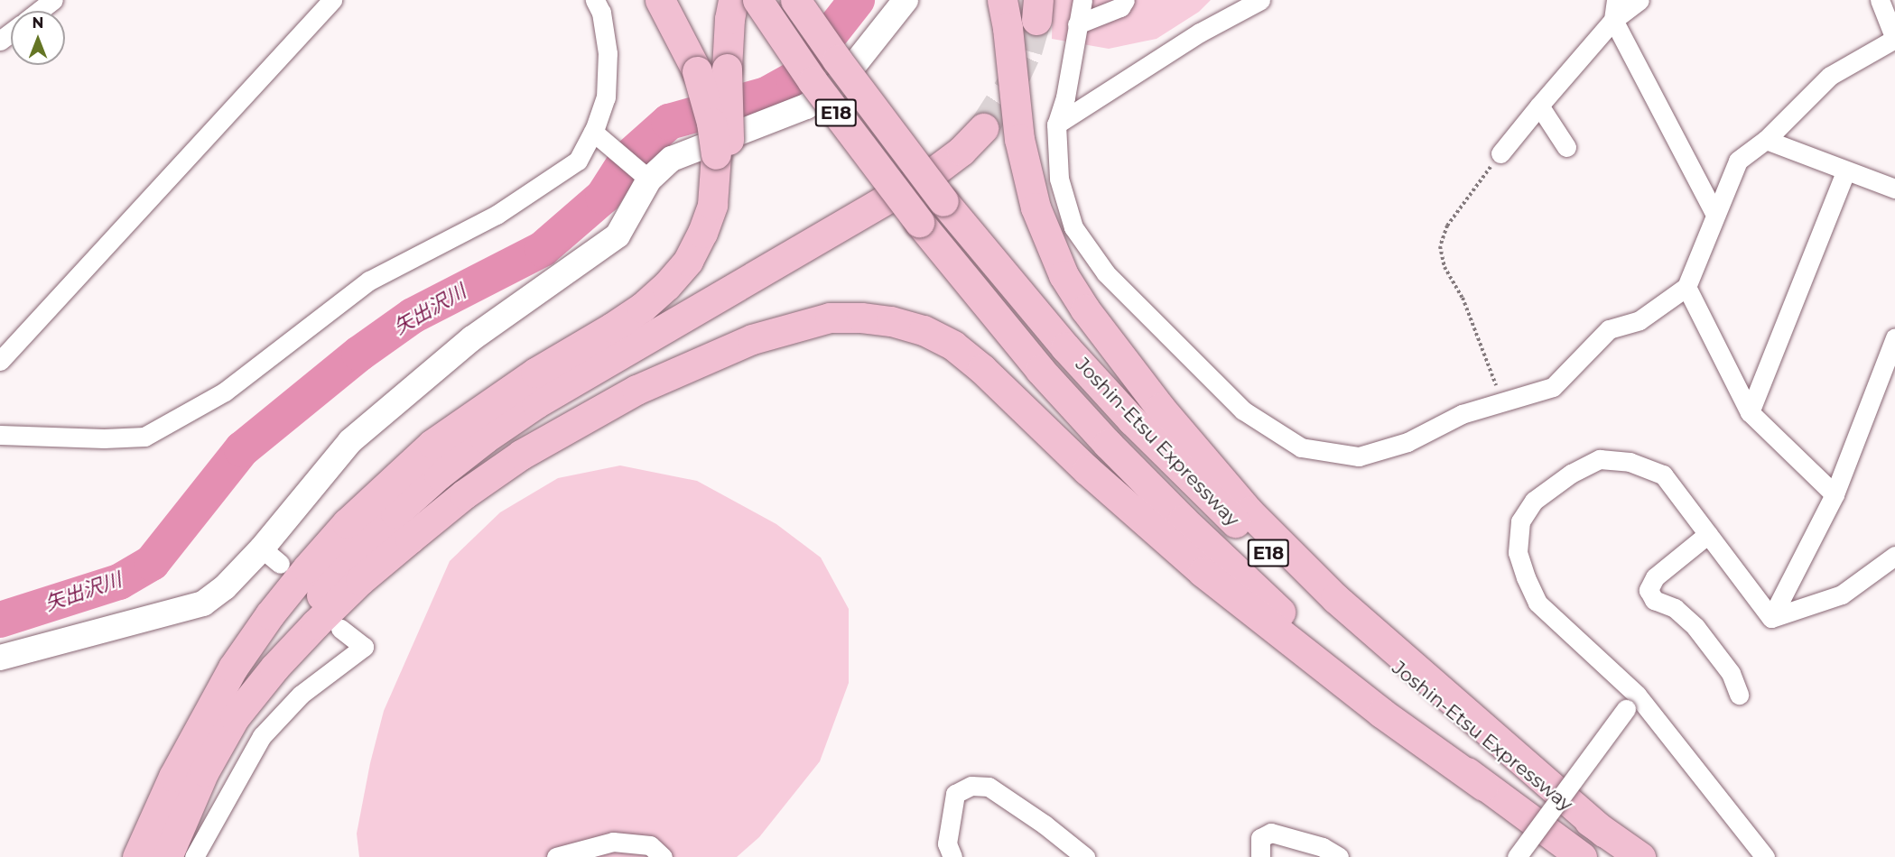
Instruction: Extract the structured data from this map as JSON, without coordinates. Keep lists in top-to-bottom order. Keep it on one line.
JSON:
{"streets":{"highway":["E18","Joshin-Etsu Expressway"]},"water":["矢出沢川"],"north":"top"}
